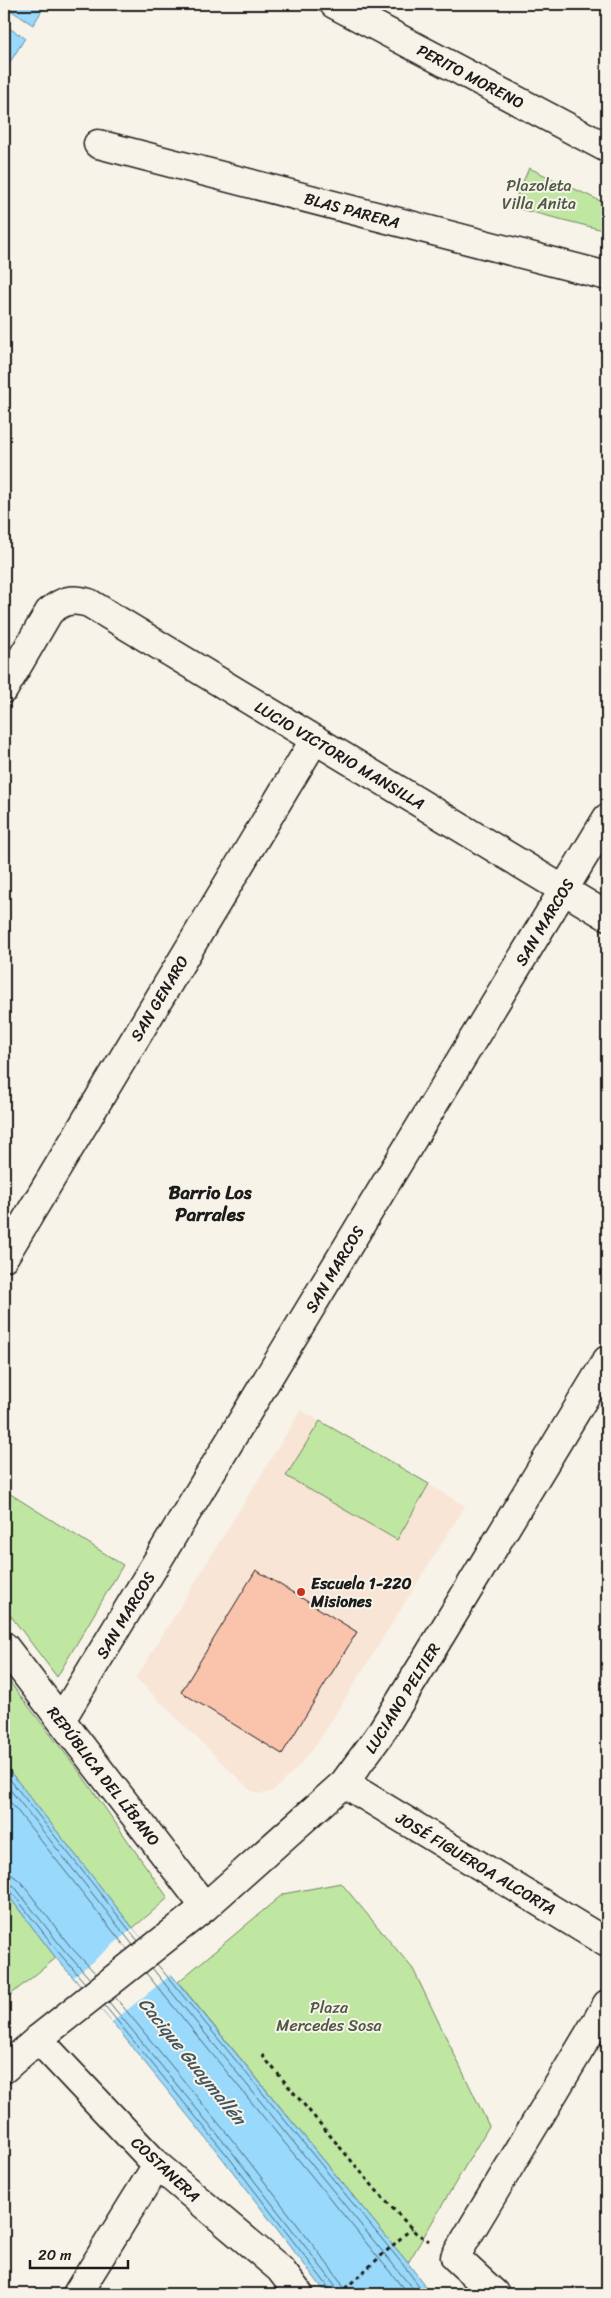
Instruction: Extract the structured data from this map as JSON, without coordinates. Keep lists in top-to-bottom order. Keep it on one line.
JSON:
{"streets":{"street":["PERITO MORENO","BLAS PARERA","LUCIO VICTORIO MANSILLA","SAN MARCOS","SAN GENARO","LUCIANO PELTIER","REPÚBLICA DEL LÍBANO","JOSÉ FIGUEROA ALCORTA","COSTANERA"]},"crossings":[["LUCIO VICTORIO MANSILLA","SAN MARCOS"],["LUCIO VICTORIO MANSILLA","SAN GENARO"],["SAN MARCOS","REPÚBLICA DEL LÍBANO"],["LUCIANO PELTIER","REPÚBLICA DEL LÍBANO"],["LUCIANO PELTIER","JOSÉ FIGUEROA ALCORTA"],["LUCIANO PELTIER","COSTANERA"]],"districts":["Barrio Los Parrales"],"water":["Cacique Guaymallén"],"parks":["Plazoleta Villa Anita","Plaza Mercedes Sosa"],"places":["Escuela 1-220 Misiones"],"scale_bar":"20 m"}
